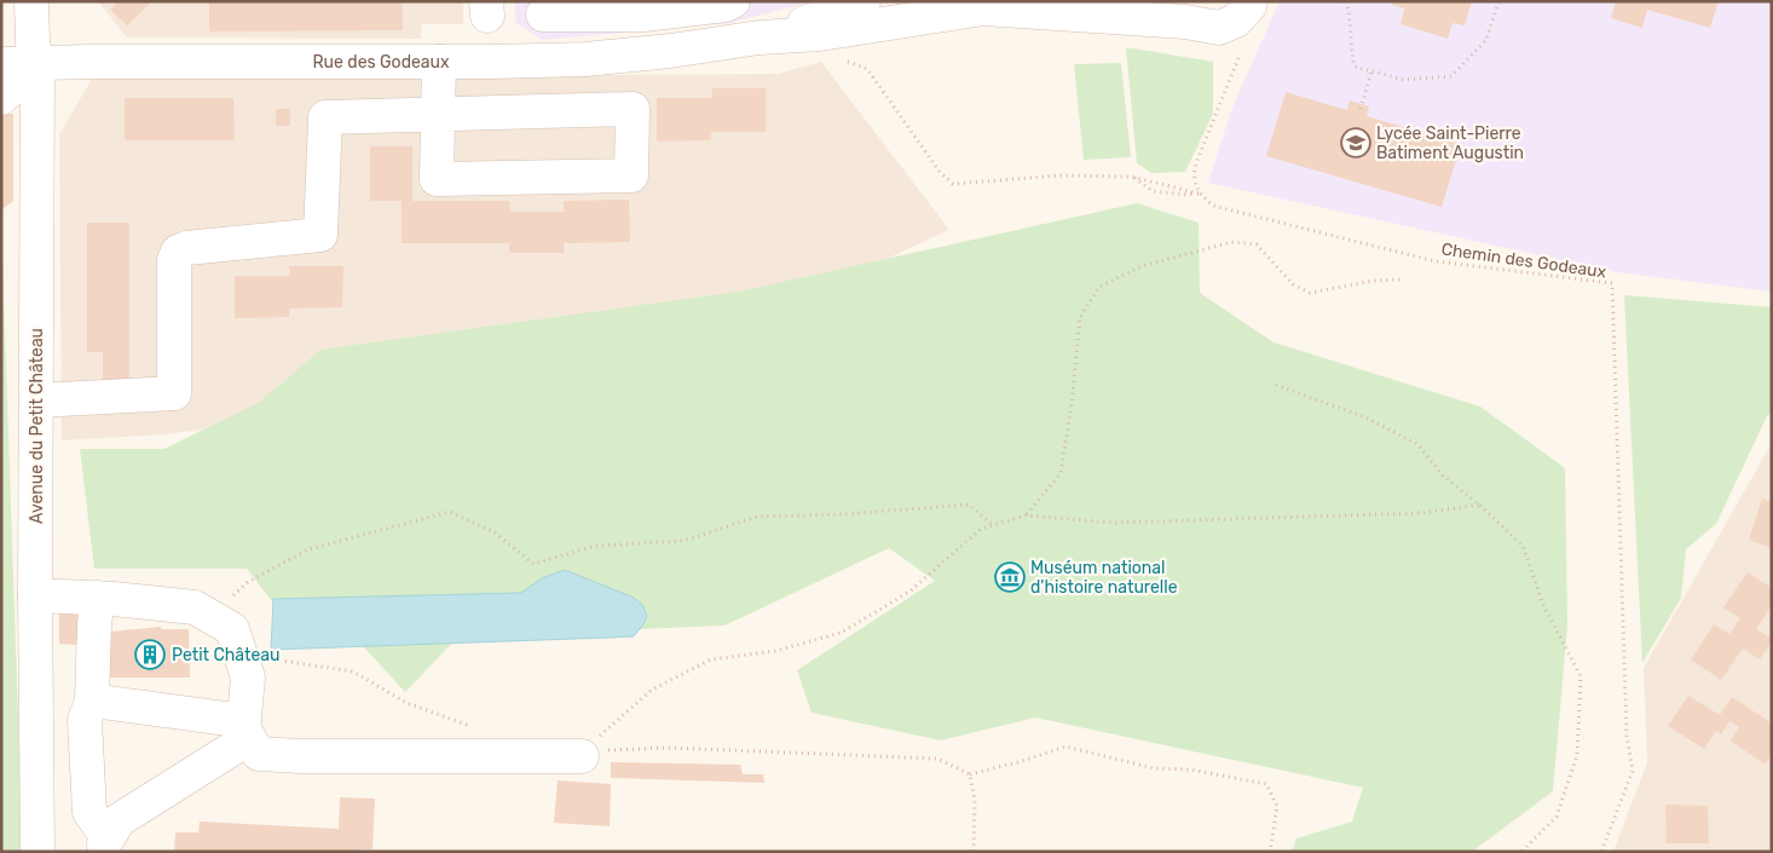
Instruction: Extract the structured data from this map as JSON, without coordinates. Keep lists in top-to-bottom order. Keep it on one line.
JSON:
{"streets":{"street":["Rue des Godeaux","Avenue du Petit Château"],"path":["Chemin des Godeaux"]},"crossings":[["Rue des Godeaux","Avenue du Petit Château"]],"places":{"school or university":["Lycée Saint-Pierre Batiment Augustin"],"museum":["Muséum national d'histoire naturelle"],"building":["Petit Château"]}}
